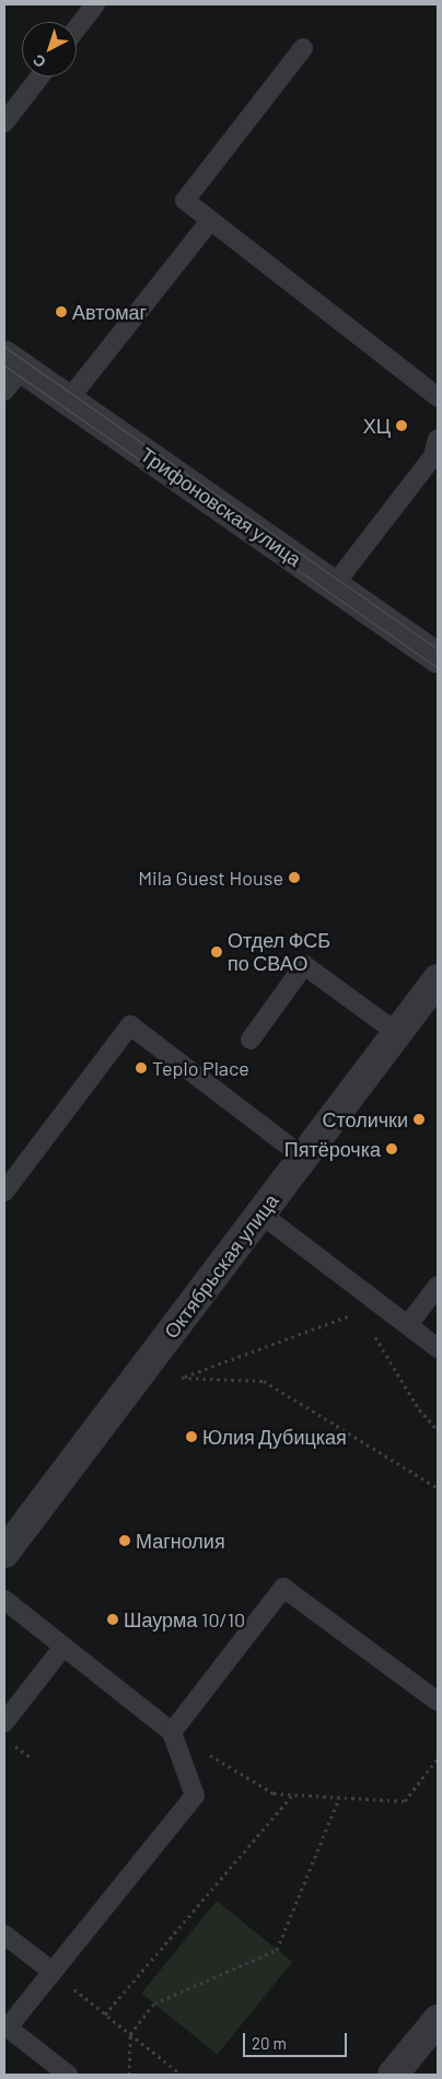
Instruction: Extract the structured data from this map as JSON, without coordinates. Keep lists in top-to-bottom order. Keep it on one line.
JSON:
{"streets":{"street":["Трифоновская улица","Октябрьская улица"]},"places":["Автомаг","ХЦ","Mila Guest House","Отдел ФСБ по СВАО","Teplo Place","Столички","Пятёрочка","Юлия Дубицкая","Магнолия","Шаурма 10/10"],"scale_bar":"20 m","north":"bottom left"}
